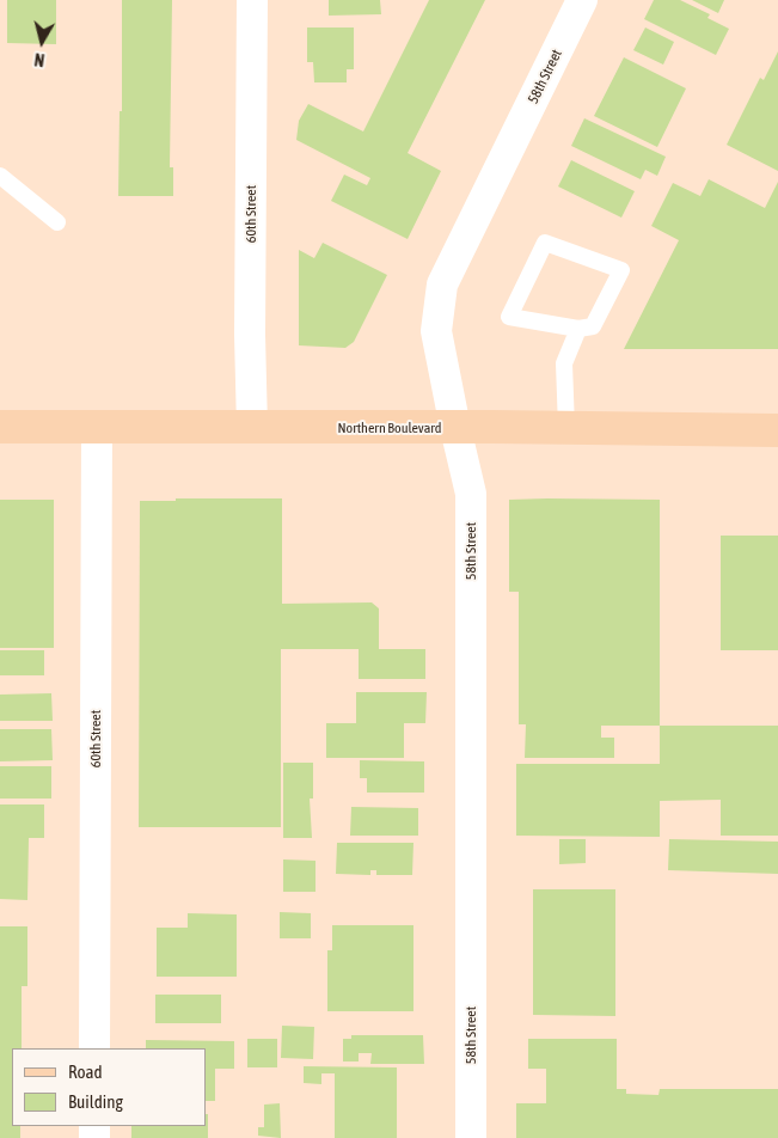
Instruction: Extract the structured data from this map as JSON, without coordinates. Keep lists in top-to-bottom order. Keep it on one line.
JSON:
{"streets":{"main road":["Northern Boulevard"],"street":["58th Street","60th Street"]},"crossings":[["58th Street","Northern Boulevard"],["60th Street","Northern Boulevard"]],"legend":["Road","Building"],"north":"bottom"}
